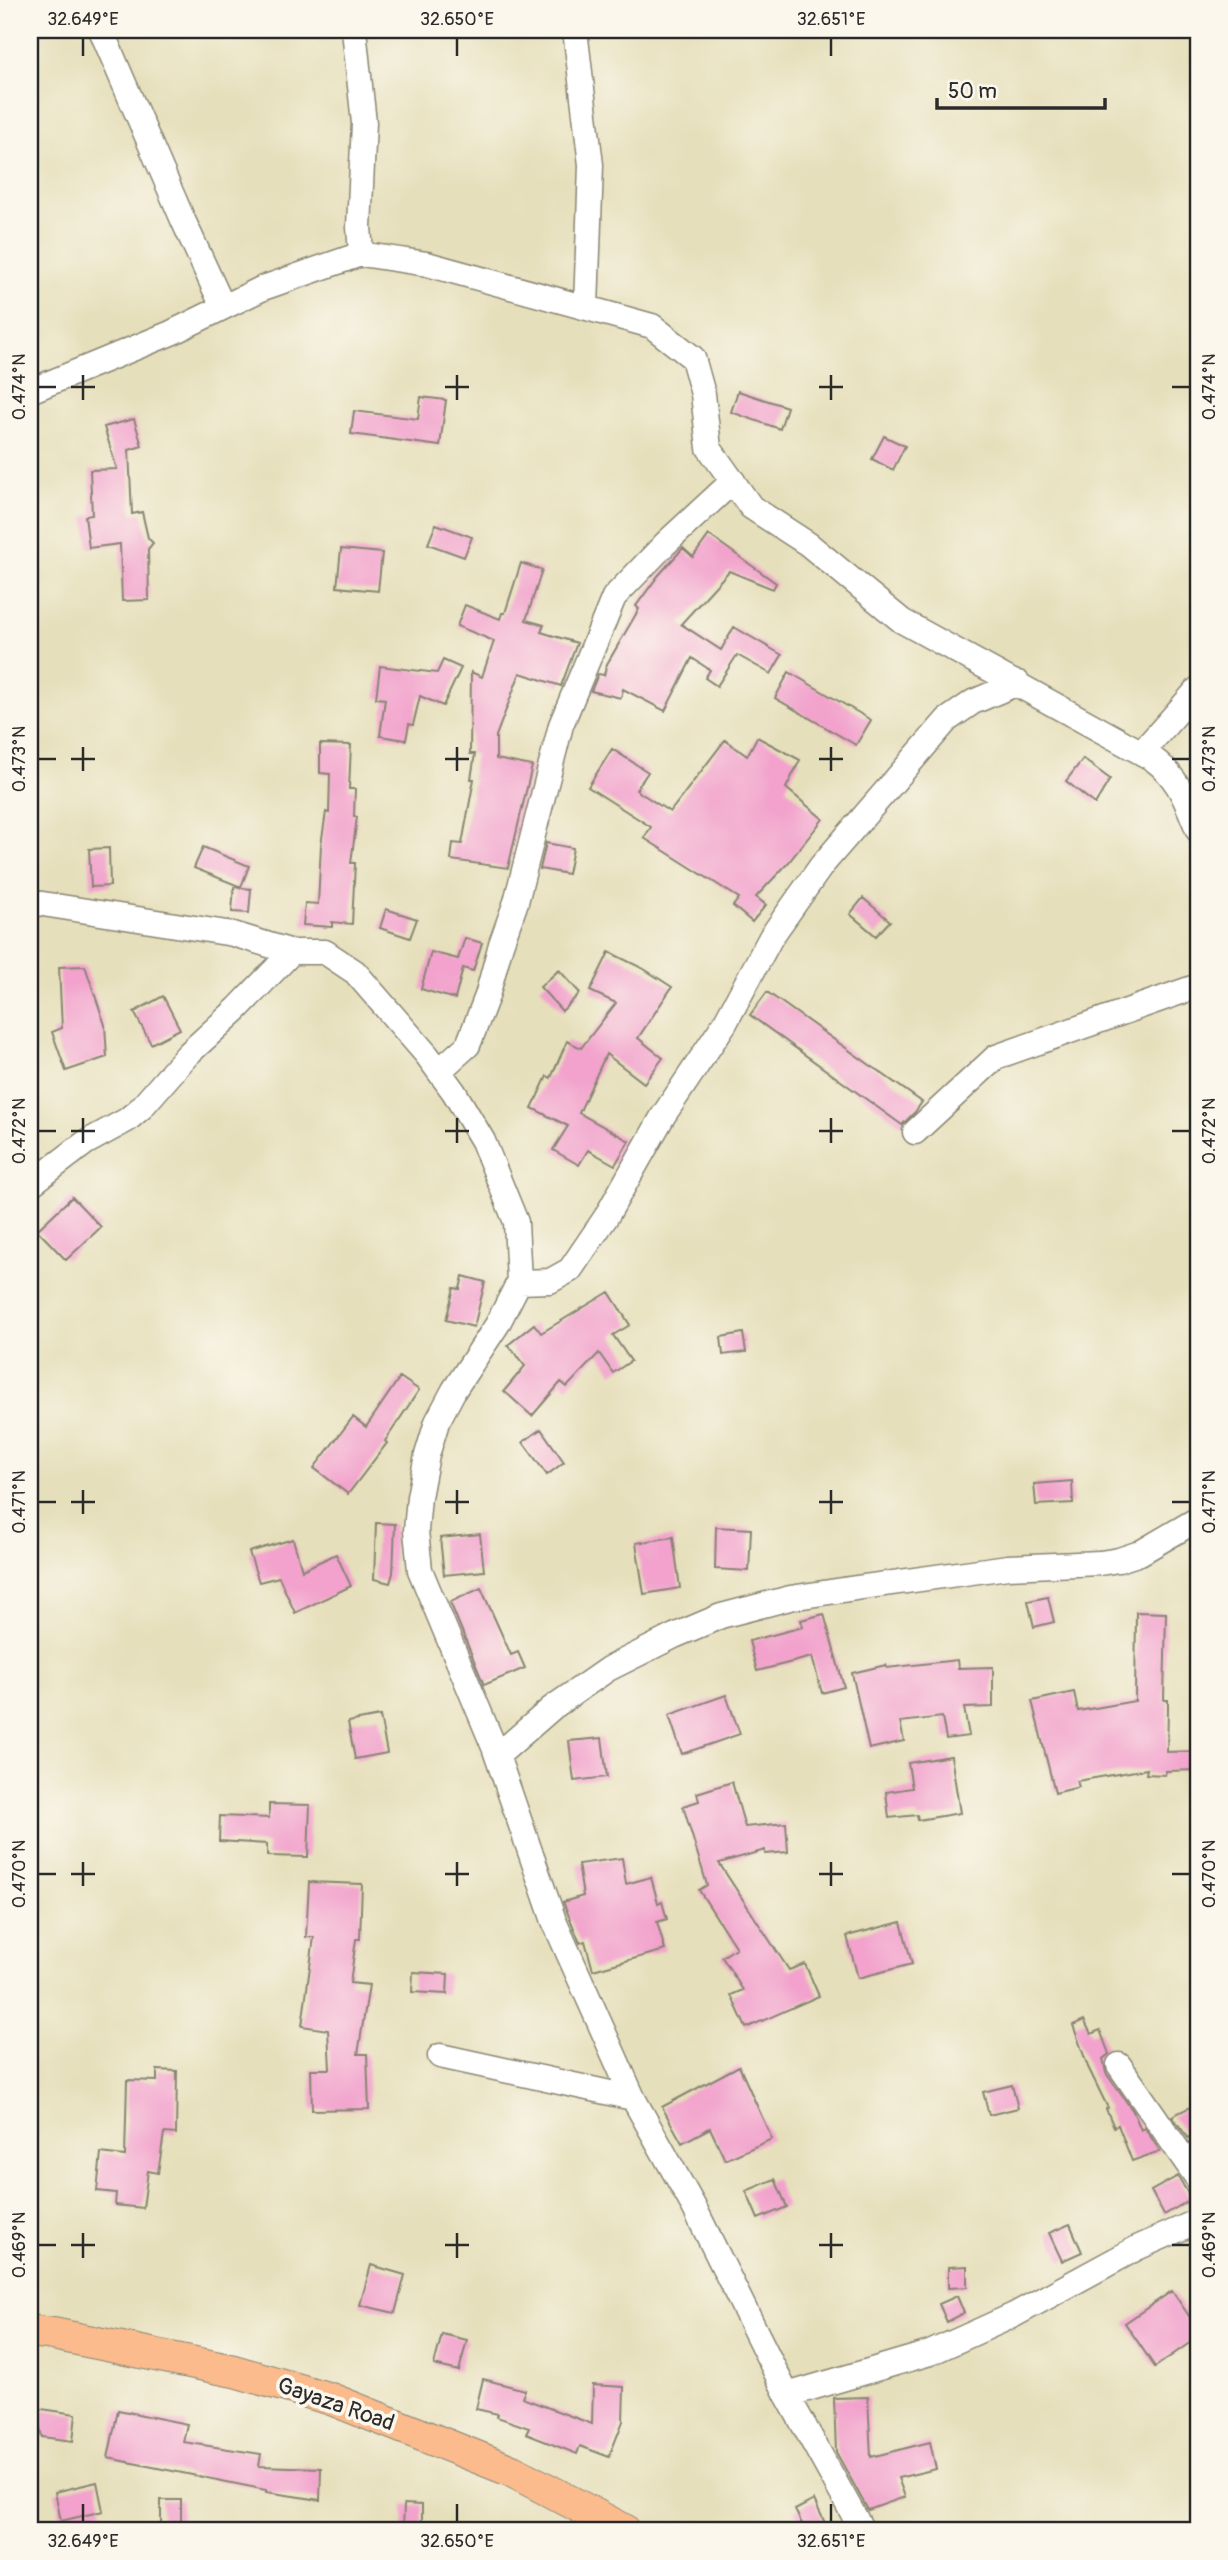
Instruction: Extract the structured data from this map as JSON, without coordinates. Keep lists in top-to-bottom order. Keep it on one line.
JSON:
{"streets":{"main road":["Gayaza Road"]},"scale_bar":"50 m","coordinates":["32.649°E","32.650°E","32.651°E","0.474°N","0.473°N","0.472°N","0.471°N","0.470°N","0.469°N"]}
